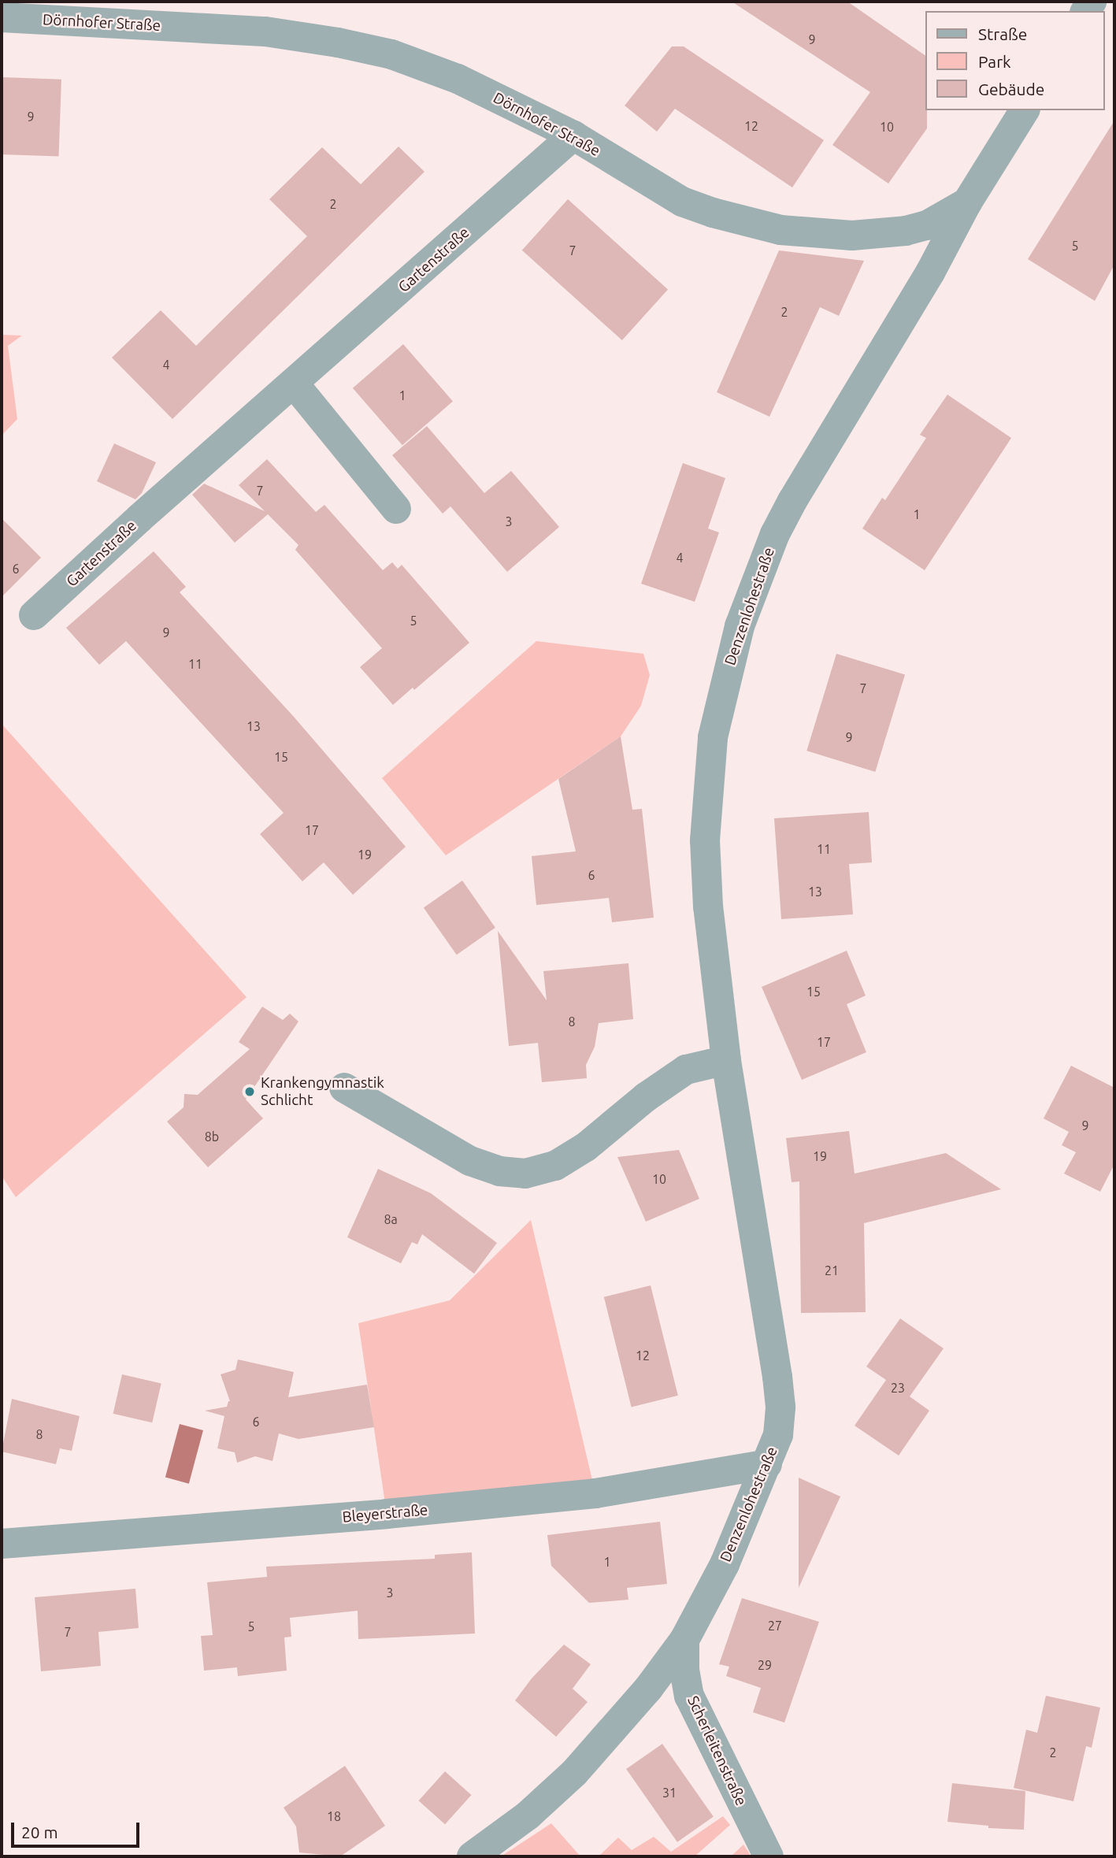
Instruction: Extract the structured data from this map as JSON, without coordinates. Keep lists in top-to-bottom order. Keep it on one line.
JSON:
{"streets":{"street":["Dörnhofer Straße","Gartenstraße","Denzenlohestraße","Bleyerstraße","Scherleitenstraße"]},"crossings":[["Dörnhofer Straße","Gartenstraße"],["Dörnhofer Straße","Denzenlohestraße"],["Denzenlohestraße","Bleyerstraße"],["Denzenlohestraße","Scherleitenstraße"]],"places":["Krankengymnastik Schlicht"],"house_numbers":["9","9","12","10","2","5","7","2","4","1","7","1","3","4","6","5","9","11","7","13","9","15","17","11","19","6","13","15","8","17","9","8b","19","10","8a","21","12","23","6","8","1","3","27","5","7","29","2","31","18"],"legend":["Straße","Park","Gebäude"],"scale_bar":"20 m"}
